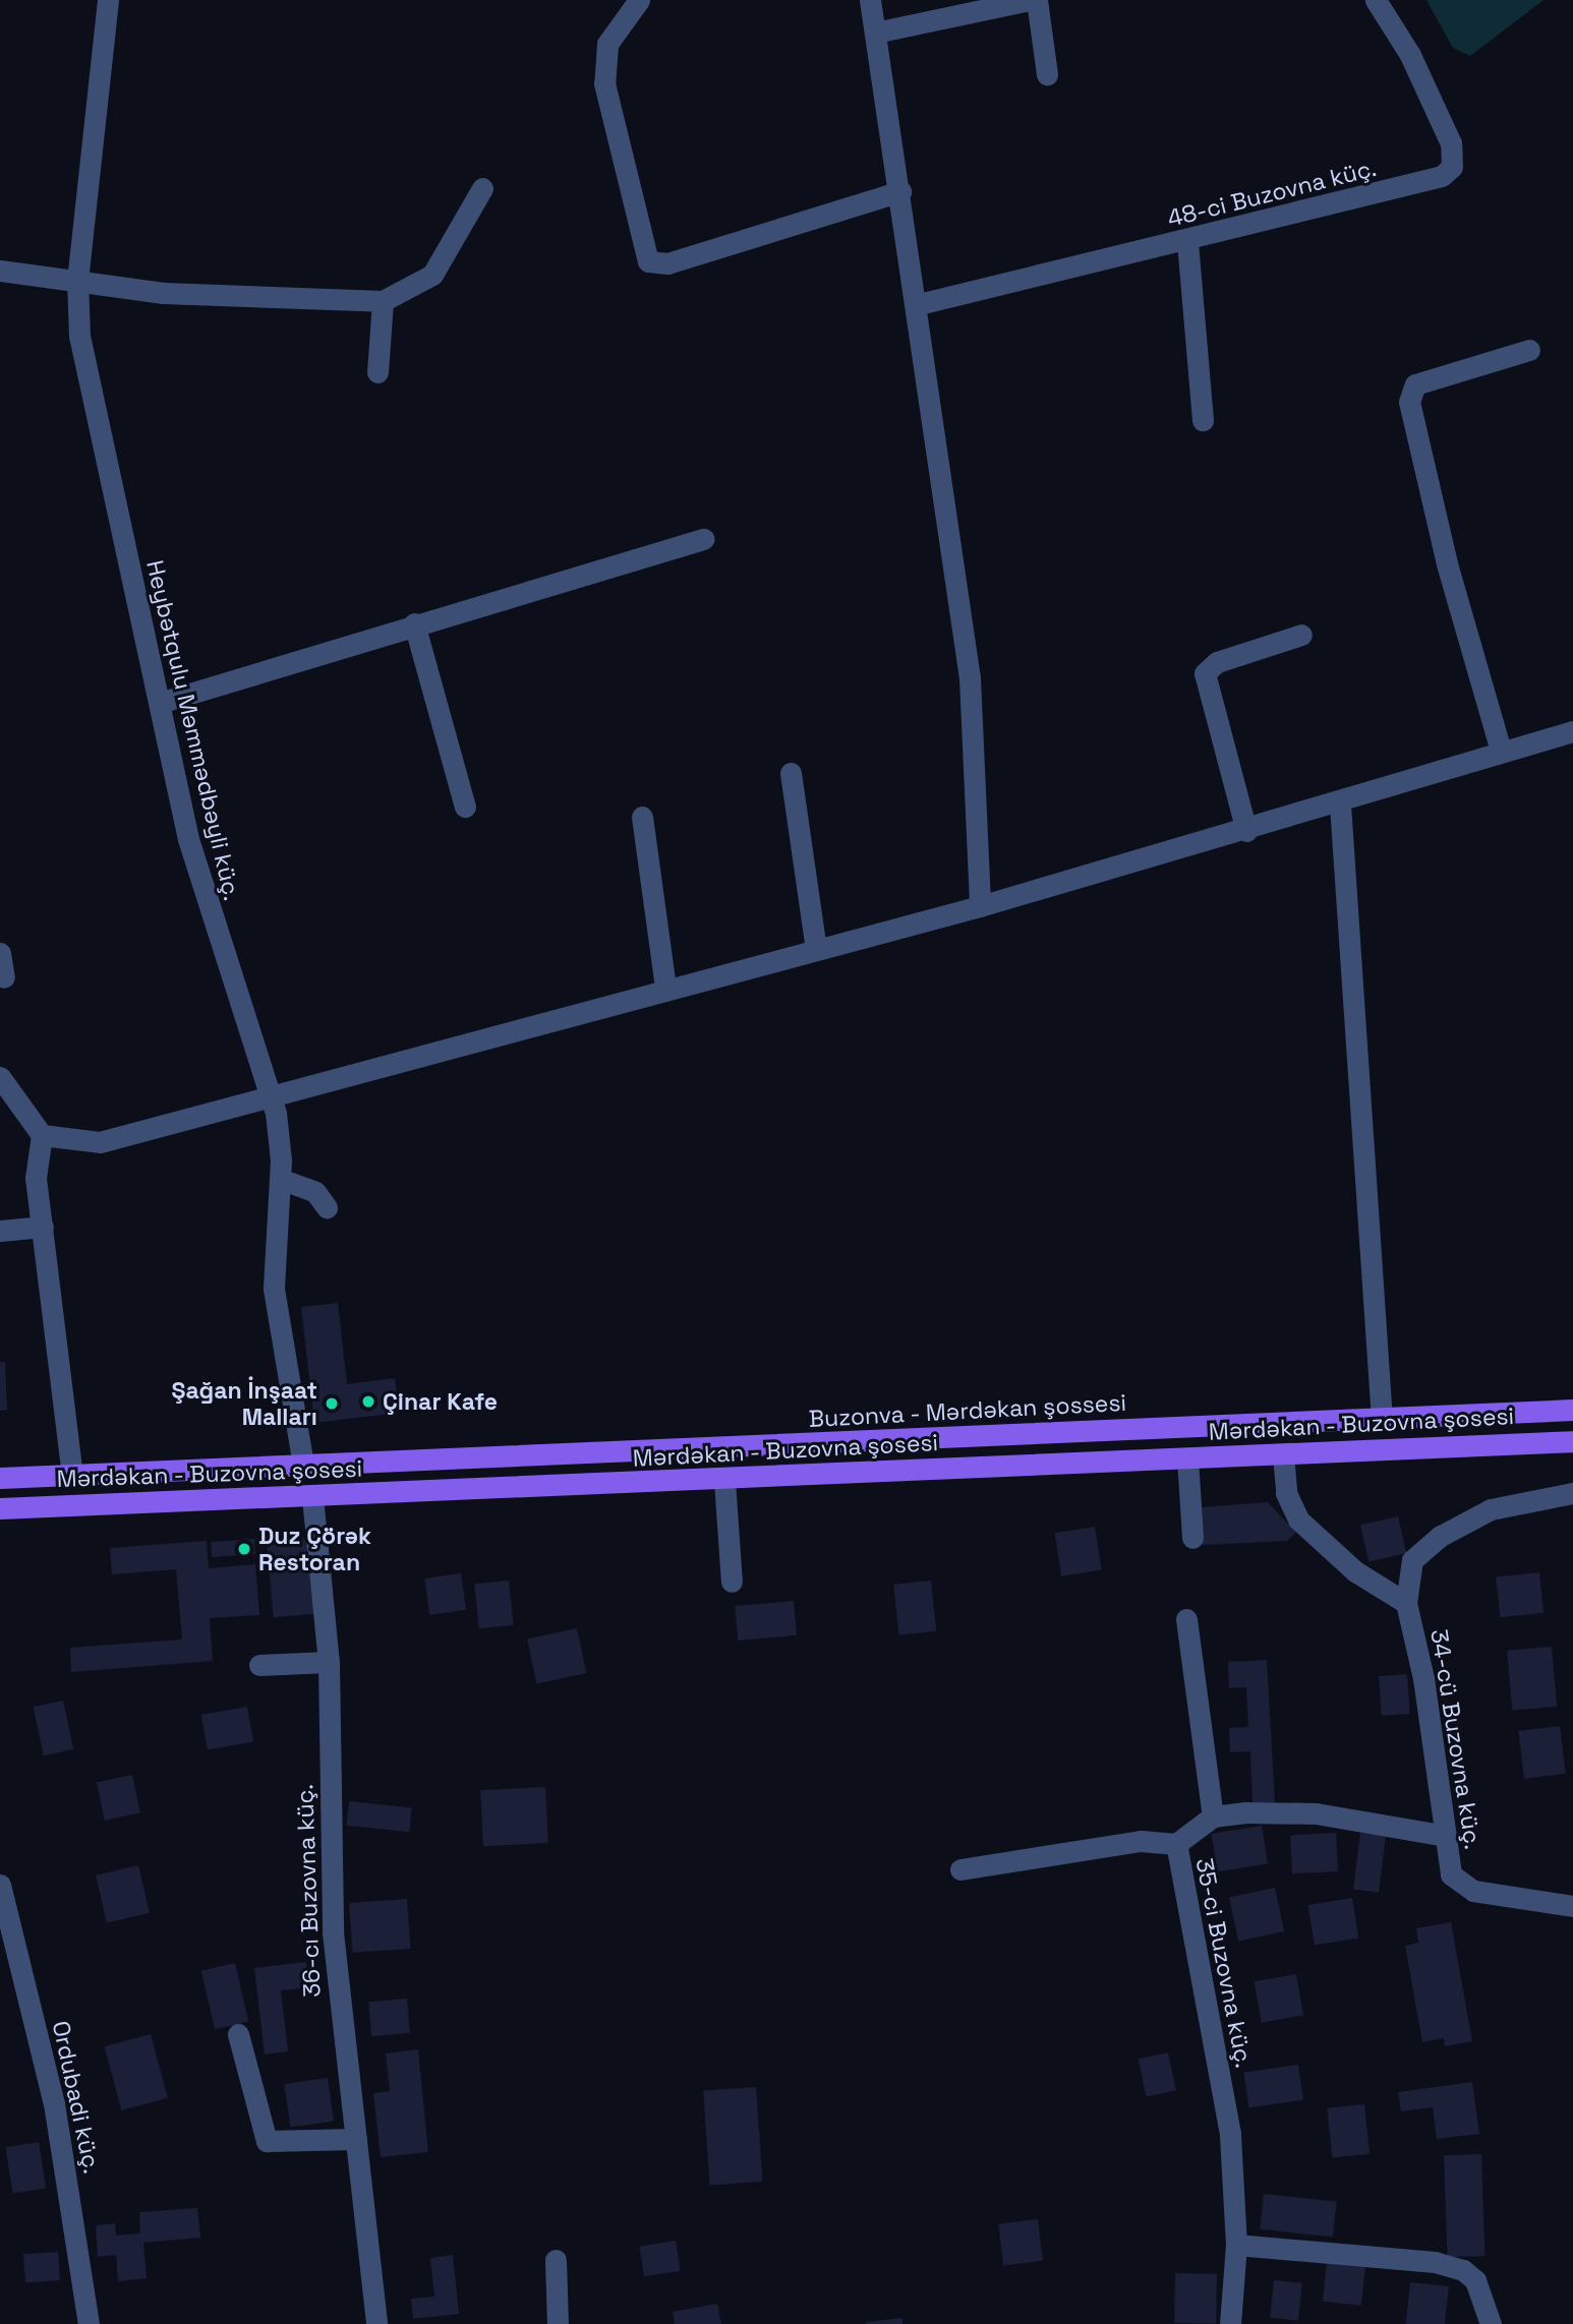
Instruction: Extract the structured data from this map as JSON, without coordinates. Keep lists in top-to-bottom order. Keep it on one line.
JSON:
{"streets":{"main road":["Buzonva - Mərdəkan şossesi","Mərdəkan - Buzovna şosesi"],"street":["48-ci Buzovna küç.","Heybətqulu Məmmədbəyli küç.","34-cü Buzovna küç.","36-cı Buzovna küç.","35-ci Buzovna küç.","Ordubadi küç."]},"crossings":[["Heybətqulu Məmmədbəyli küç.","Buzonva - Mərdəkan şossesi"],["Heybətqulu Məmmədbəyli küç.","Mərdəkan - Buzovna şosesi"],["Buzonva - Mərdəkan şossesi","Mərdəkan - Buzovna şosesi"],["Mərdəkan - Buzovna şosesi","34-cü Buzovna küç."],["Mərdəkan - Buzovna şosesi","36-cı Buzovna küç."]],"places":["Çinar Kafe","Şağan İnşaat Malları","Duz Çörək Restoran"]}
